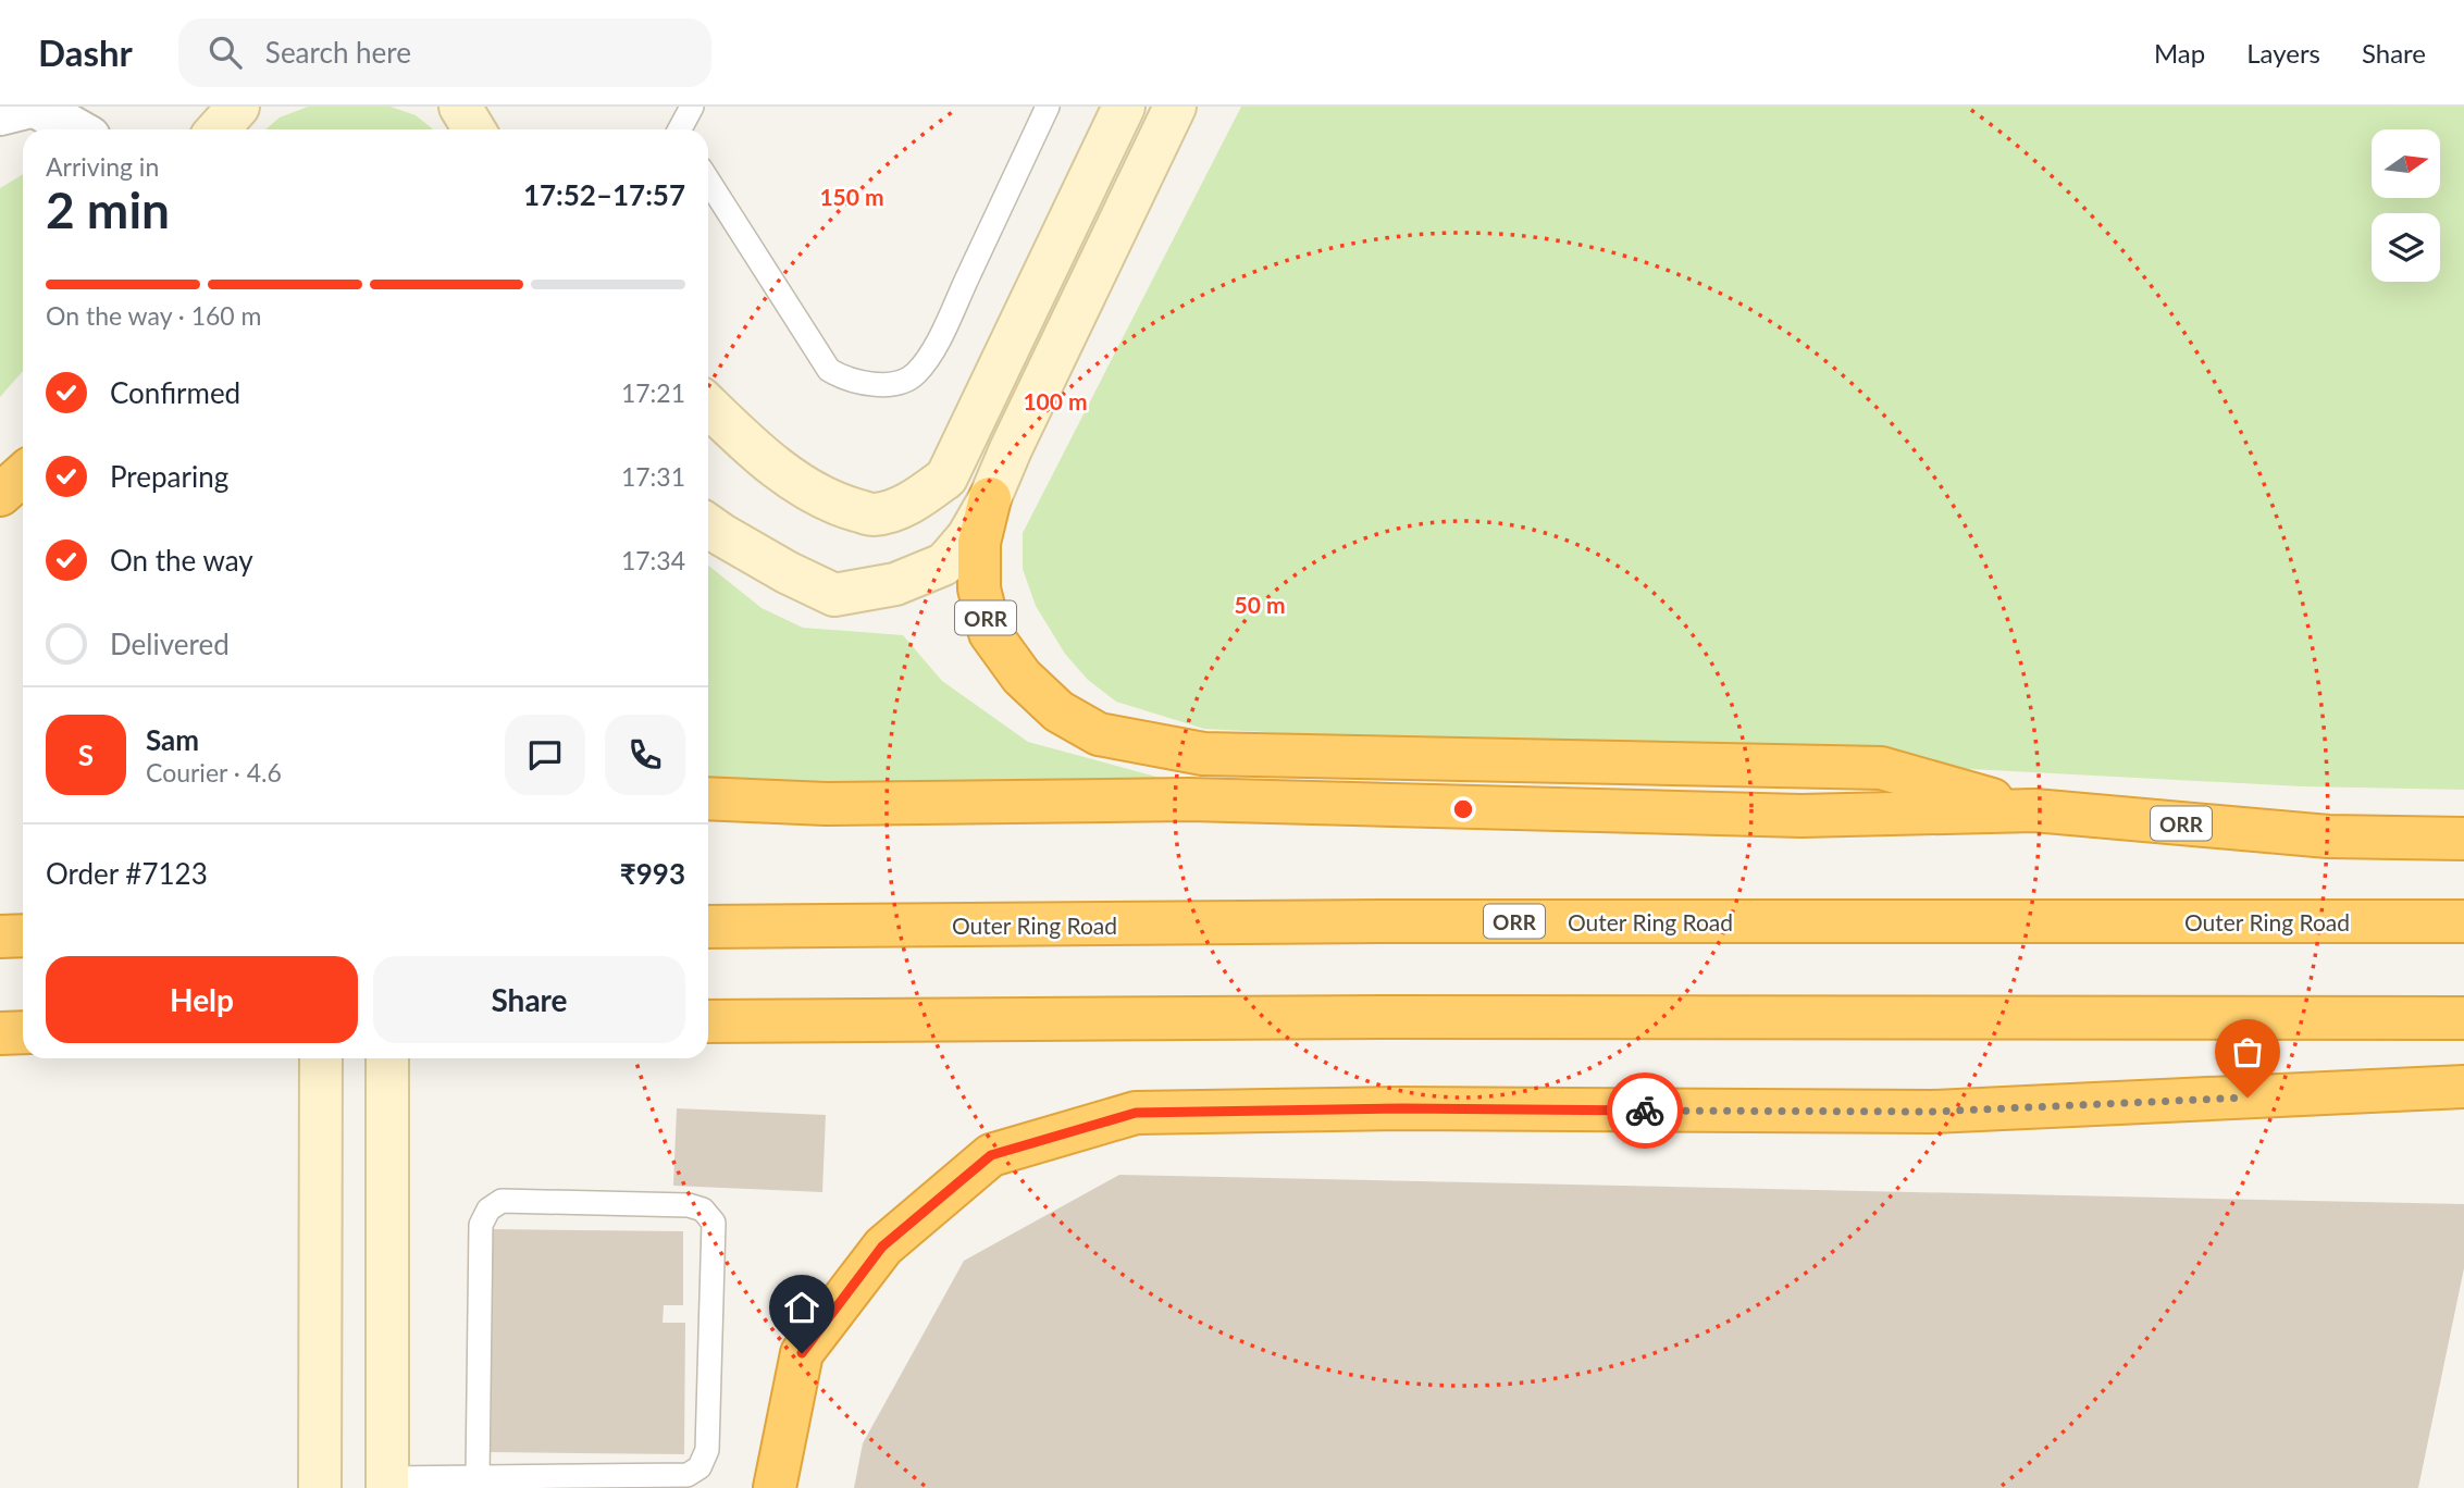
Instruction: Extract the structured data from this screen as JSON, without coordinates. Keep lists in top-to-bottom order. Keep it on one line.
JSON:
{"streets":{"highway":["ORR","Outer Ring Road"]},"north":"right","page":{"header":"Dashr","search":"Search here","nav":["Map","Layers","Share"],"heading":["2 min","Arriving in","17:52–17:57"],"panel":["Sam","Courier · 4.6","Order #7123","₹993"],"bar":"On the way · 160 m","list":[["Confirmed","17:21"],["Preparing","17:31"],["On the way","17:34"],"Delivered"],"round":"S","buttons":["Help","Share"]},"rings":["150 m","100 m","50 m"]}
